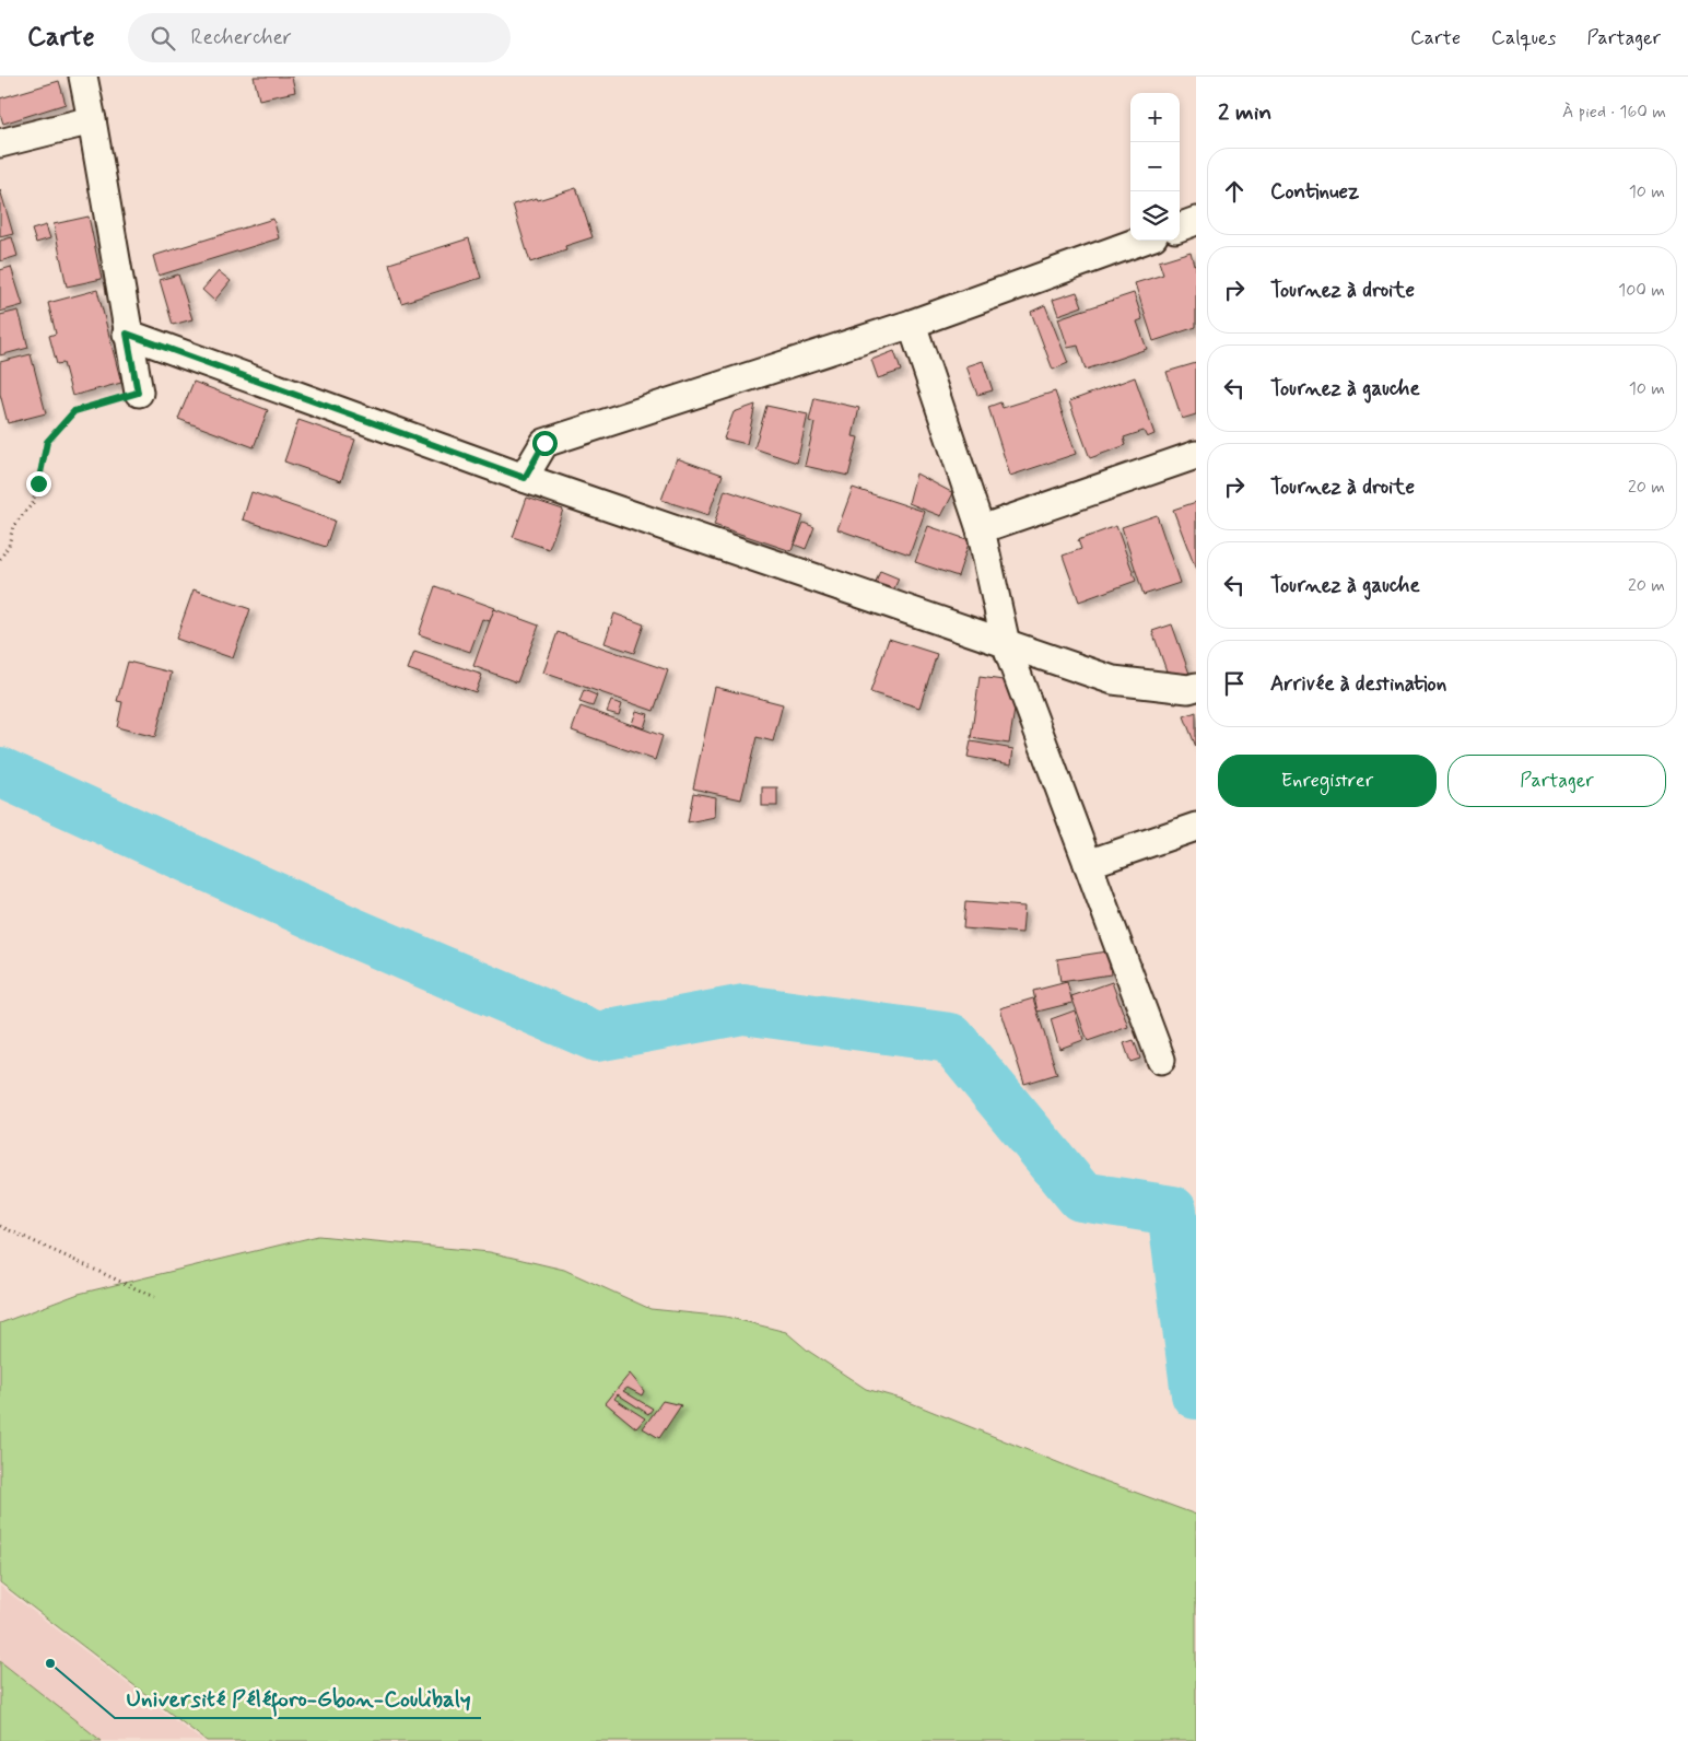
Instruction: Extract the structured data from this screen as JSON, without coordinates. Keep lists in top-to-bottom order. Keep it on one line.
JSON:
{"places":["Université Péléforo-Gbon-Coulibaly"],"page":{"header":"Carte","search":"Rechercher","nav":["Carte","Calques","Partager"],"heading":["2 min","À pied · 160 m"],"map_buttons":["+","−"],"list":[["Continuez","10 m"],["Tournez à droite","100 m"],["Tournez à gauche","10 m"],["Tournez à droite","20 m"],["Tournez à gauche","20 m"],"Arrivée à destination"],"buttons":["Enregistrer","Partager"]}}
